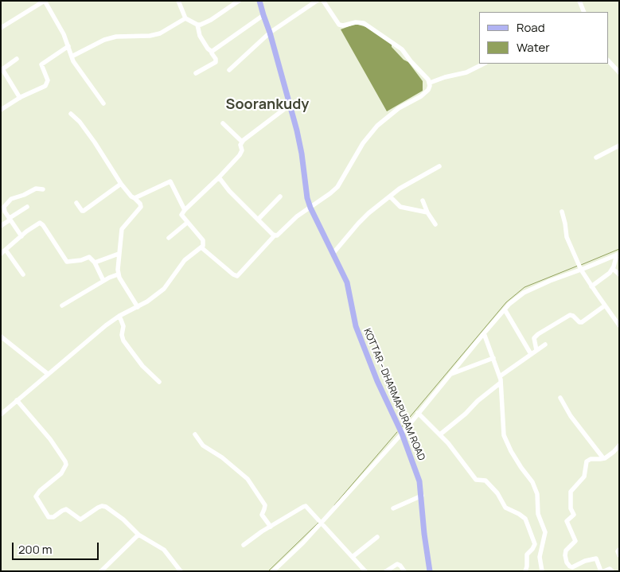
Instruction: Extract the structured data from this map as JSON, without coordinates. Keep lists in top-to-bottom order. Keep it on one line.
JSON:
{"streets":{"main road":["KOTTAR - DHARMAPURAM ROAD"]},"districts":["Soorankudy"],"legend":["Road","Water"],"scale_bar":"200 m"}
